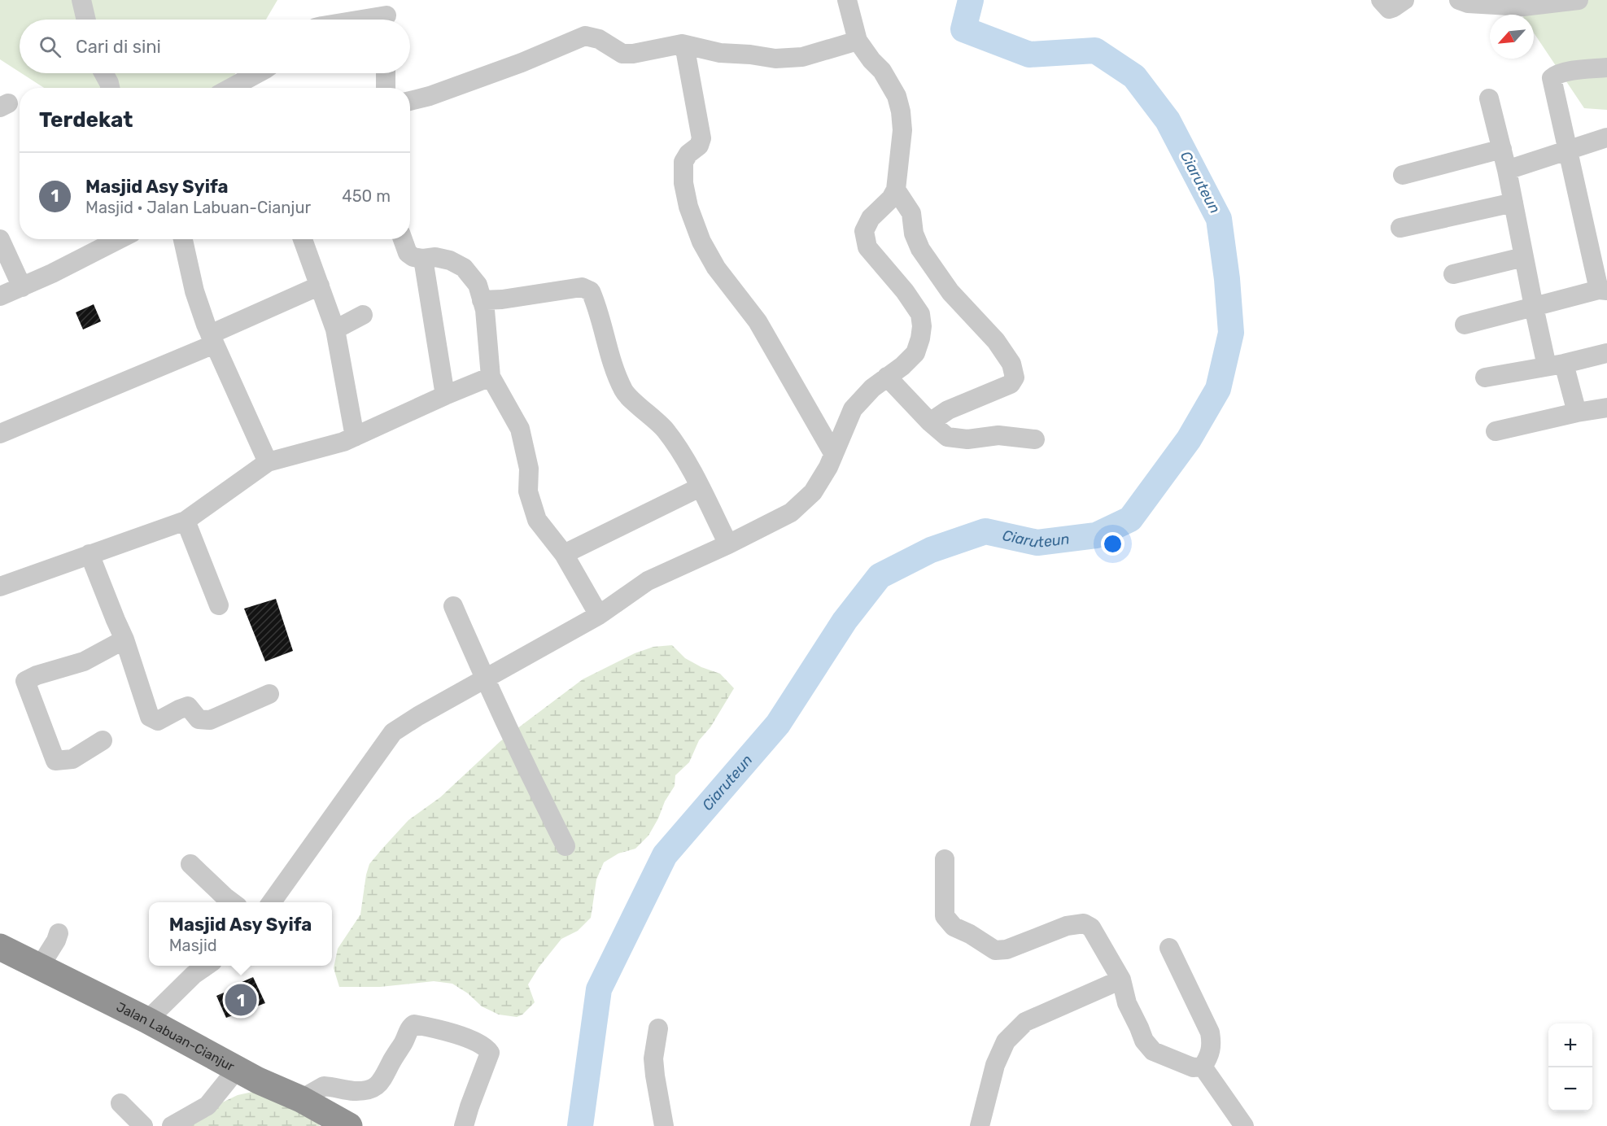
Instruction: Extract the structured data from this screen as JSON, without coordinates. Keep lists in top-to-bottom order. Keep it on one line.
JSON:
{"streets":{"highway":["Jalan Labuan-Cianjur"]},"water":["Ciaruteun"],"north":"bottom left","page":{"search":"Cari di sini","heading":"Terdekat","list":[{"mark":"1","name":"Masjid Asy Syifa","note":"Masjid · Jalan Labuan-Cianjur","value":"450 m"}],"popup":["Masjid Asy Syifa","Masjid"],"pins":"1","map_buttons":["+","−"]}}
